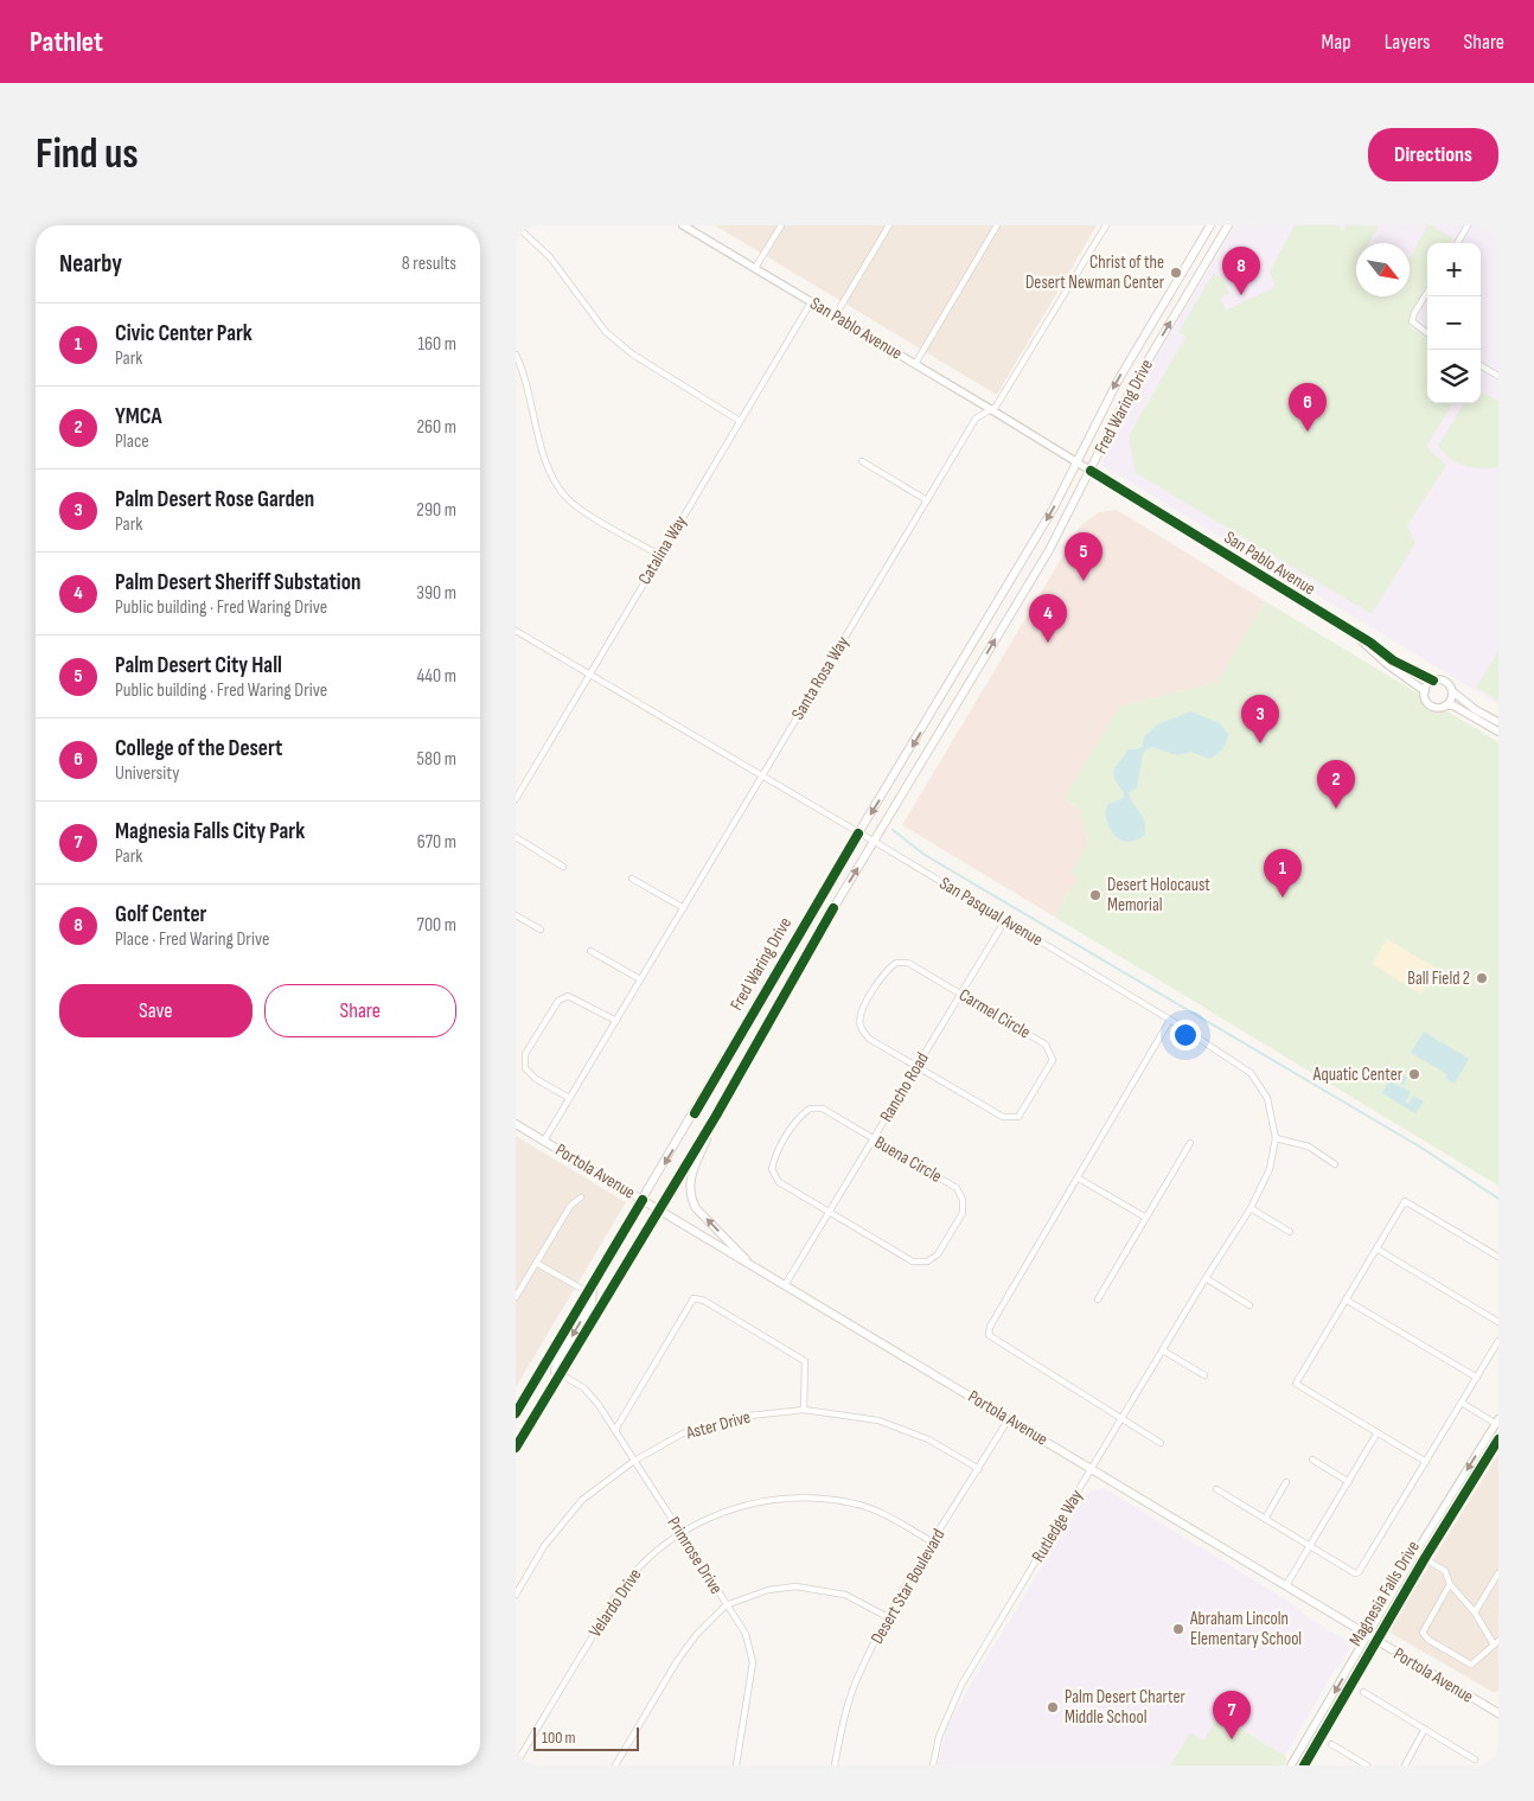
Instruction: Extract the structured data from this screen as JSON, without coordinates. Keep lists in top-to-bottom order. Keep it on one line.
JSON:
{"streets":{"main road":["Fred Waring Drive","Portola Avenue"],"street":["San Pablo Avenue","Catalina Way","Santa Rosa Way","San Pasqual Avenue","Carmel Circle","Rancho Road","Buena Circle","Aster Drive","Rutledge Way","Primrose Drive","Desert Star Boulevard","Magnesia Falls Drive","Velardo Drive"]},"crossings":[["San Pablo Avenue","Fred Waring Drive"],["San Pablo Avenue","Catalina Way"],["San Pablo Avenue","Santa Rosa Way"],["Fred Waring Drive","San Pasqual Avenue"],["Fred Waring Drive","Portola Avenue"],["Fred Waring Drive","Primrose Drive"],["Catalina Way","San Pasqual Avenue"],["Santa Rosa Way","San Pasqual Avenue"],["Santa Rosa Way","Portola Avenue"],["San Pasqual Avenue","Rancho Road"],["San Pasqual Avenue","Rutledge Way"],["Carmel Circle","Rancho Road"],["Rancho Road","Buena Circle"],["Rancho Road","Portola Avenue"],["Portola Avenue","Rutledge Way"],["Portola Avenue","Desert Star Boulevard"],["Portola Avenue","Magnesia Falls Drive"],["Aster Drive","Primrose Drive"],["Aster Drive","Desert Star Boulevard"],["Primrose Drive","Velardo Drive"],["Desert Star Boulevard","Velardo Drive"]],"places":["Christ of the Desert Newman Center","Desert Holocaust Memorial","Ball Field 2","Aquatic Center","Abraham Lincoln Elementary School","Palm Desert Charter Middle School"],"scale_bar":"100 m","north":"bottom right","page":{"header":"Pathlet","nav":["Map","Layers","Share"],"buttons":["Directions",["Save","Share"]],"title":"Find us","heading":["Nearby","8 results"],"map_buttons":["+","−"],"pins":["8","6","5","4","3","2","1","7"],"list":[{"mark":"1","name":"Civic Center Park","note":"Park","value":"160 m"},{"mark":"2","name":"YMCA","note":"Place","value":"260 m"},{"mark":"3","name":"Palm Desert Rose Garden","note":"Park","value":"290 m"},{"mark":"4","name":"Palm Desert Sheriff Substation","note":"Public building · Fred Waring Drive","value":"390 m"},{"mark":"5","name":"Palm Desert City Hall","note":"Public building · Fred Waring Drive","value":"440 m"},{"mark":"6","name":"College of the Desert","note":"University","value":"580 m"},{"mark":"7","name":"Magnesia Falls City Park","note":"Park","value":"670 m"},{"mark":"8","name":"Golf Center","note":"Place · Fred Waring Drive","value":"700 m"}],"scale":"100 m"}}
